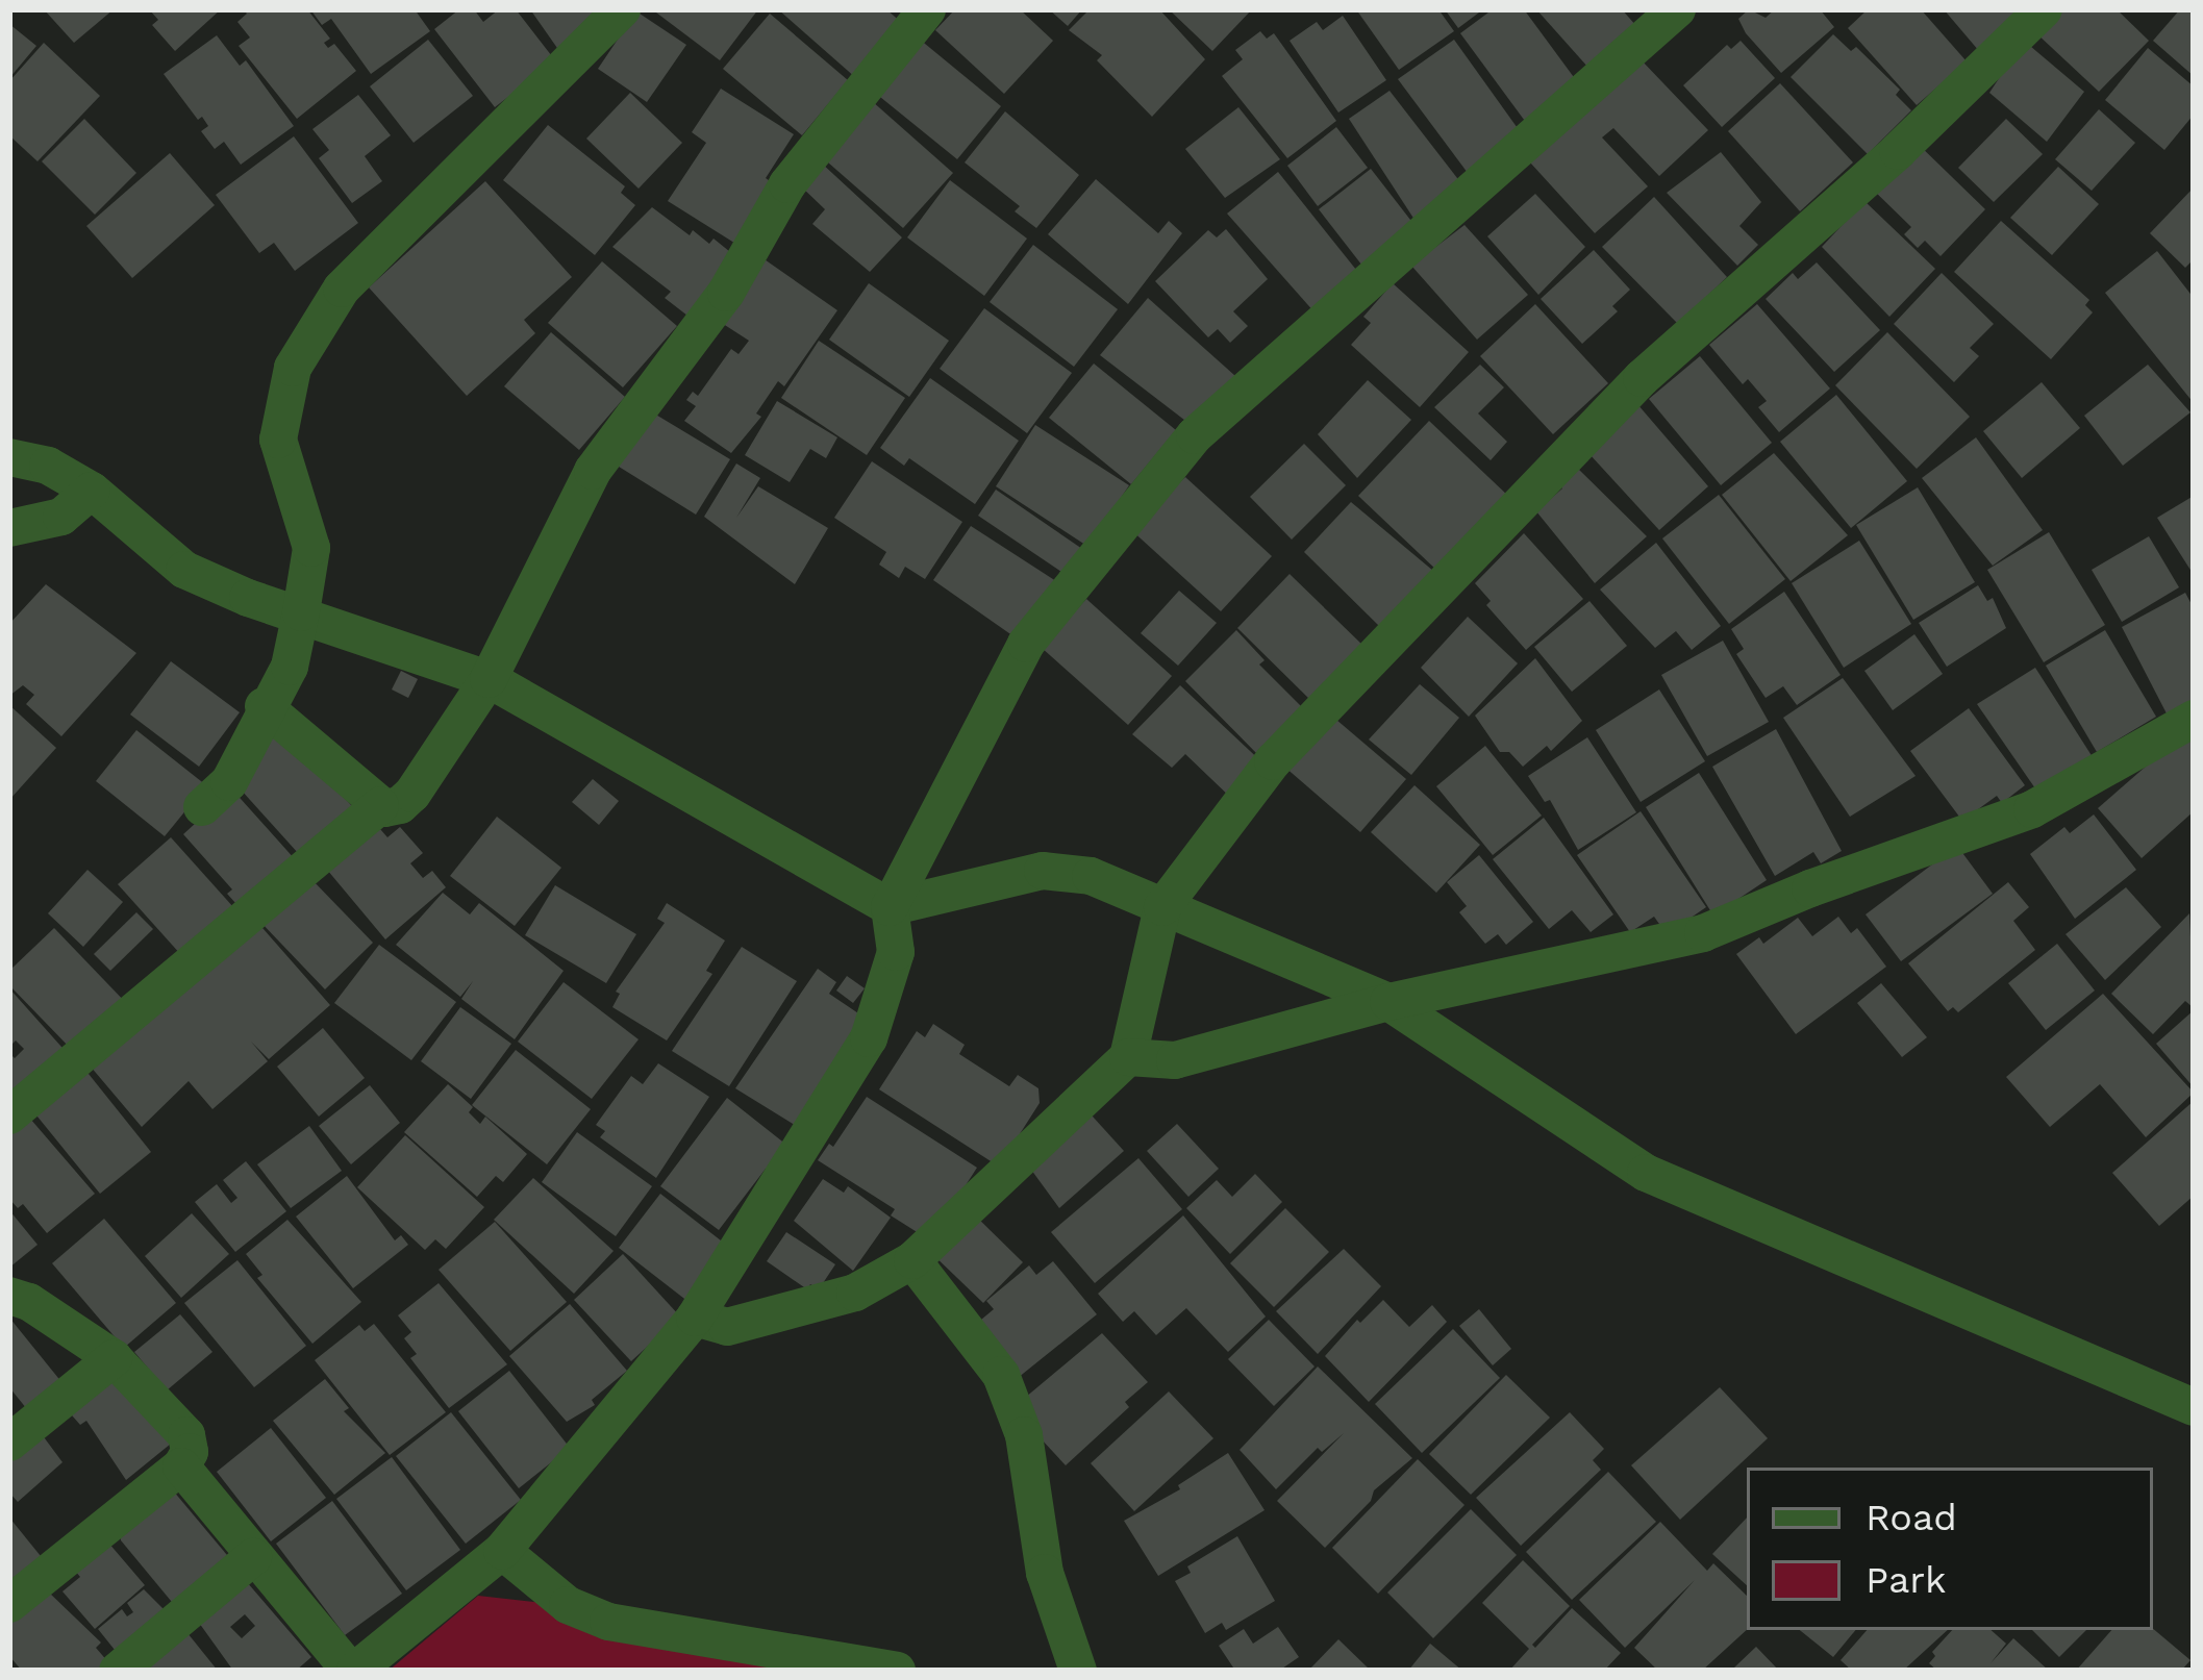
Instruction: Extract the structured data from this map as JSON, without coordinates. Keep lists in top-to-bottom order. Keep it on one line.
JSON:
{"legend":["Road","Park"]}
